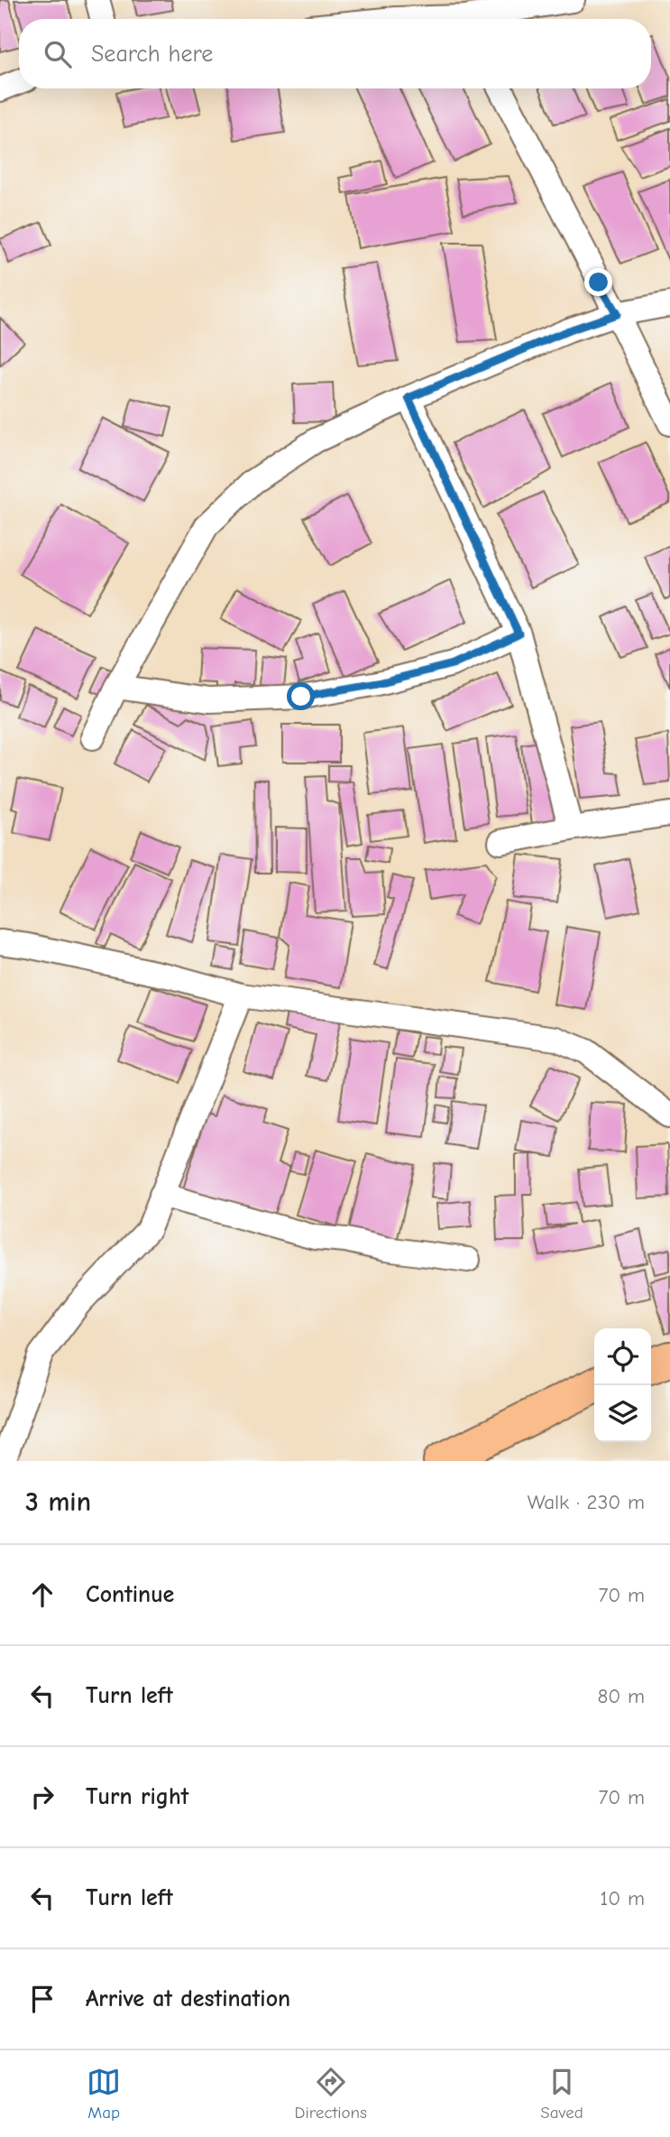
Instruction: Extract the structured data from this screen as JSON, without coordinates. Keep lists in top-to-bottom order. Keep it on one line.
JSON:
{"page":{"search":"Search here","heading":["3 min","Walk · 230 m"],"list":[["Continue","70 m"],["Turn left","80 m"],["Turn right","70 m"],["Turn left","10 m"],"Arrive at destination"],"nav":["Map","Directions","Saved"]}}
